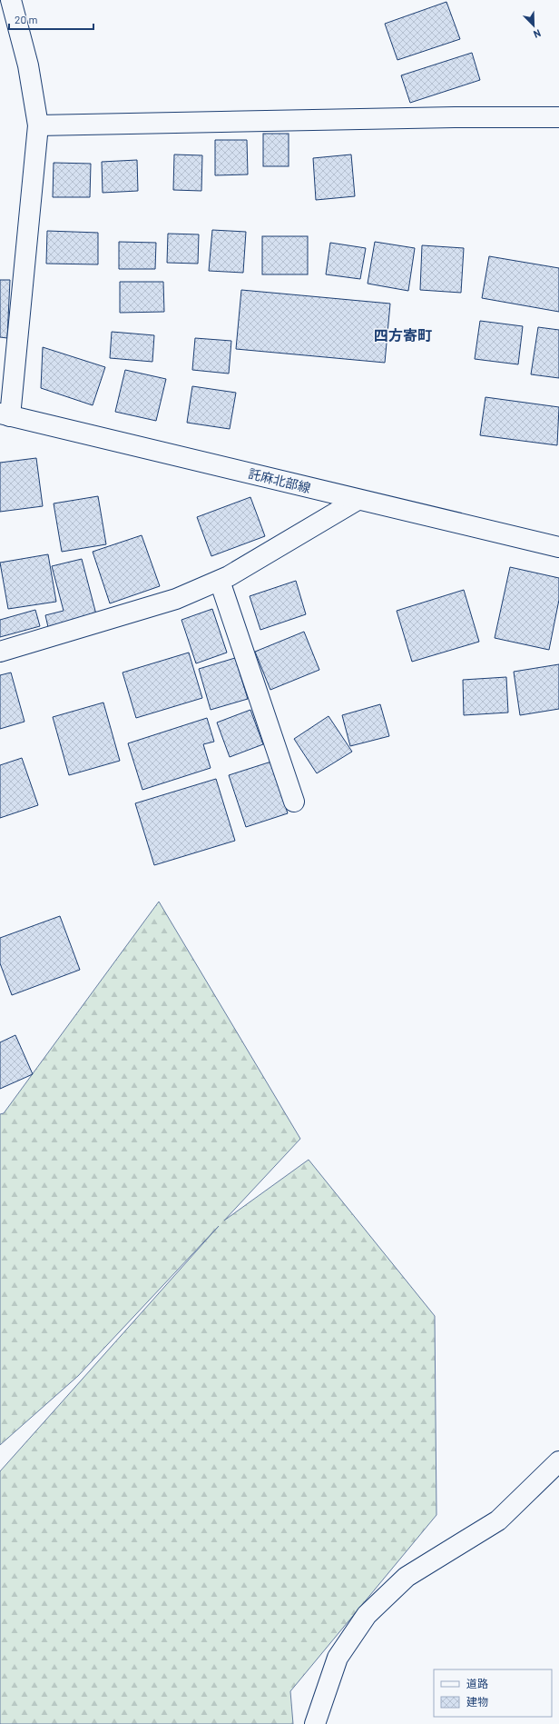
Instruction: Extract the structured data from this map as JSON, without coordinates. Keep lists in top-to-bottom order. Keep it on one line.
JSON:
{"streets":{"street":["託麻北部線"]},"districts":["四方寄町"],"legend":["道路","建物"],"scale_bar":"20 m","north":"bottom right"}
